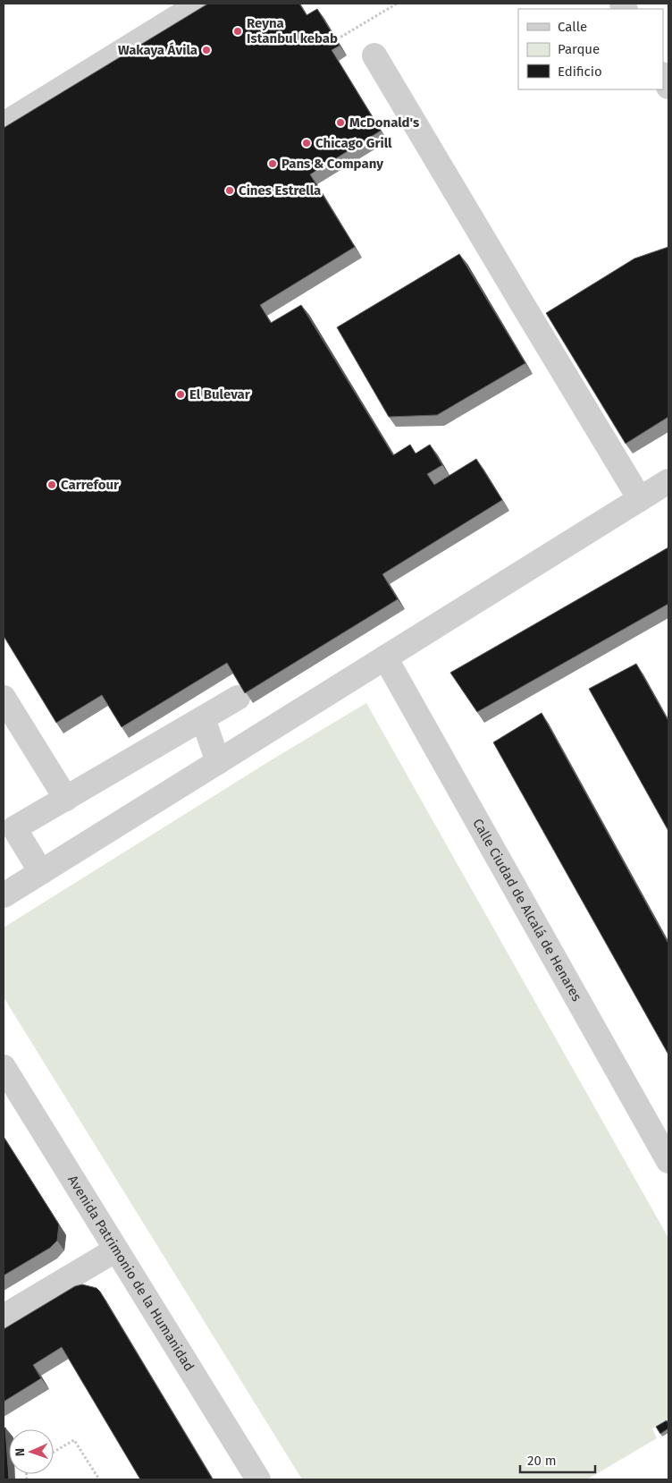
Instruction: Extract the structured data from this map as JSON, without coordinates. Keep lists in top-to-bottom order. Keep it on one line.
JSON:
{"streets":{"street":["Calle Ciudad de Alcalá de Henares","Avenida Patrimonio de la Humanidad"]},"places":["Reyna Istanbul kebab","Wakaya Ávila","McDonald's","Chicago Grill","Pans & Company","Cines Estrella","El Bulevar","Carrefour"],"legend":["Calle","Parque","Edificio"],"scale_bar":"20 m","north":"left"}
